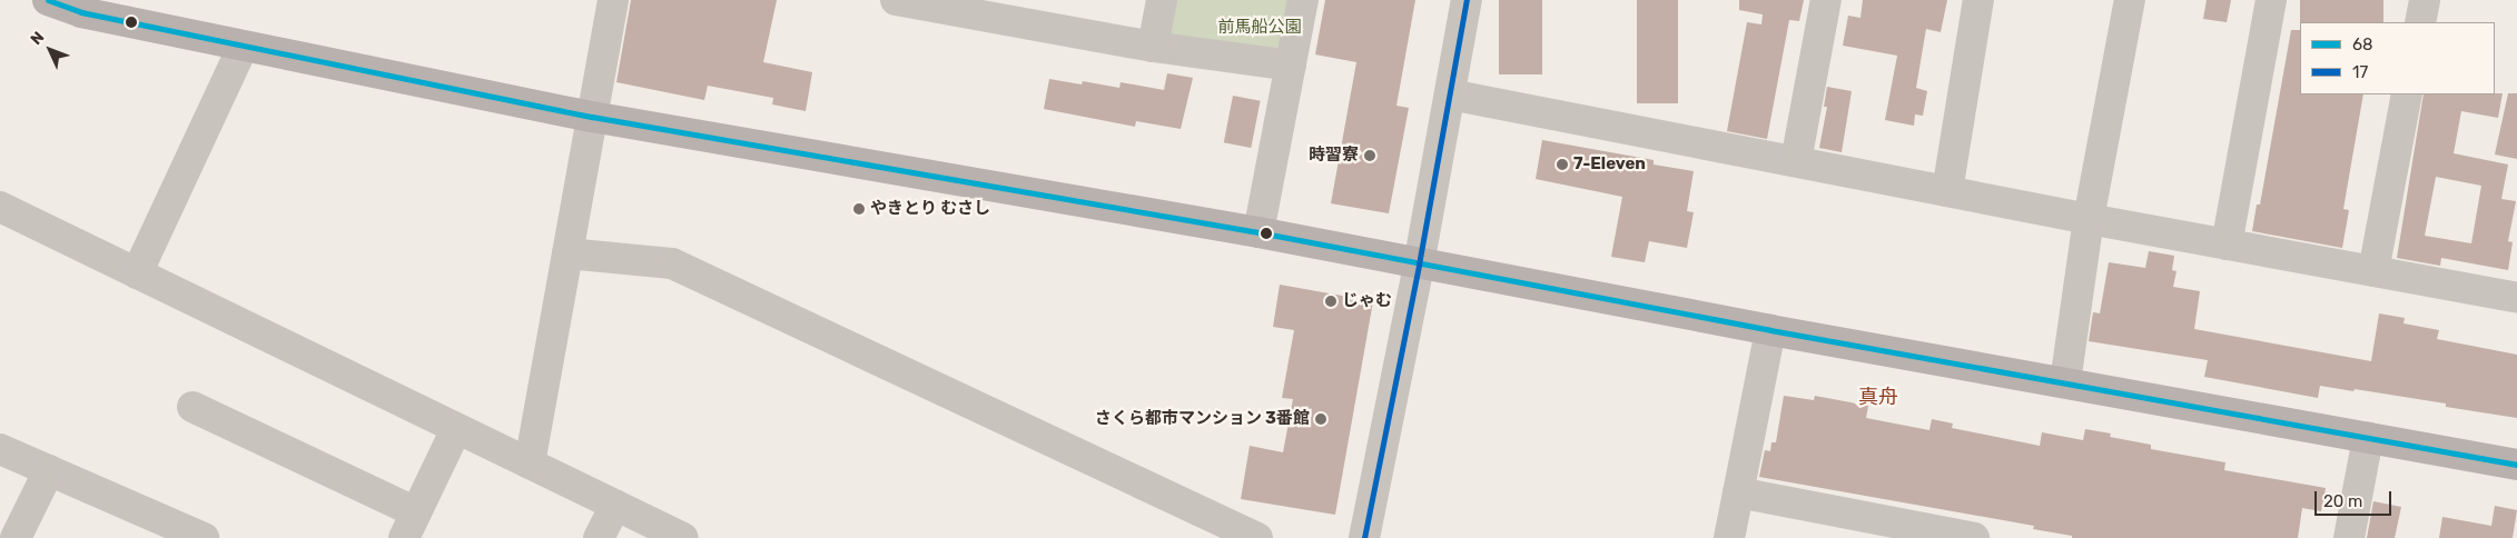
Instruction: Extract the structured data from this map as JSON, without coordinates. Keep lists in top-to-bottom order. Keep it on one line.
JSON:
{"districts":["真舟"],"parks":["前馬船公園"],"places":["時習寮","7-Eleven","やきとり むさし","じゃむ","さくら都市マンション 3番館"],"lines":["transit line 68","transit line 17"],"legend":["68","17"],"scale_bar":"20 m","north":"top left"}
